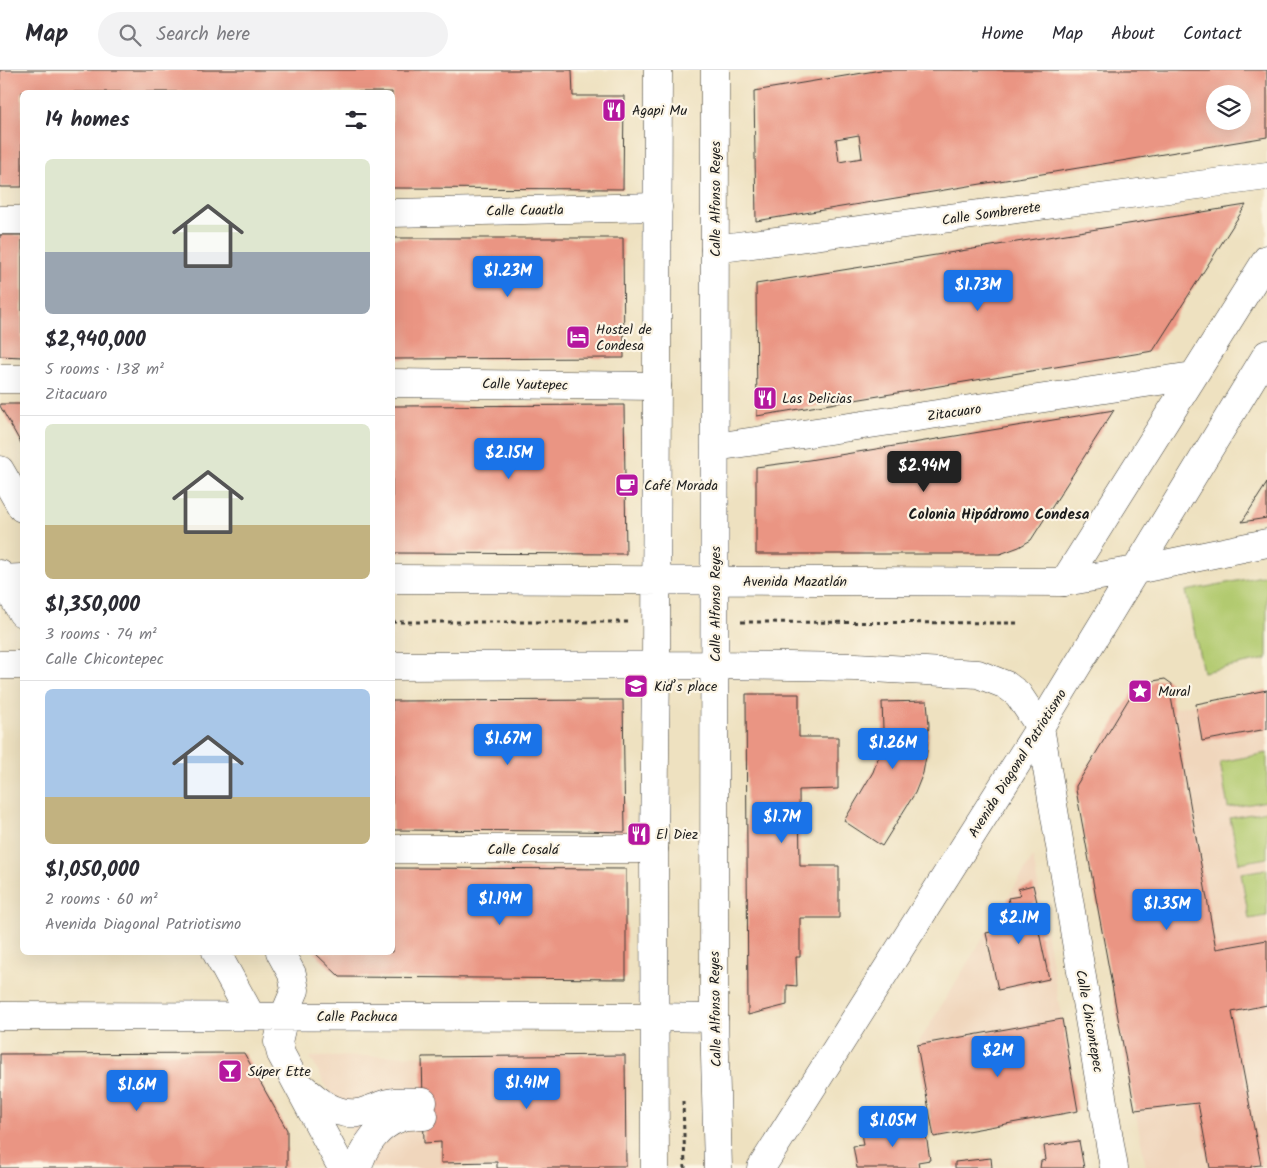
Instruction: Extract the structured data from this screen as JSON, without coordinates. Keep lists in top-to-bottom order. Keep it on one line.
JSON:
{"streets":{"main road":["Calle Alfonso Reyes","Calle Cuautla","Calle Sombrerete","Calle Yautepec","Zitacuaro","Avenida Mazatlán","Avenida Diagonal Patriotismo","Calle Cosalá","Calle Pachuca","Calle Chicontepec"]},"crossings":[["Calle Alfonso Reyes","Calle Sombrerete"],["Calle Alfonso Reyes","Zitacuaro"],["Calle Alfonso Reyes","Avenida Mazatlán"],["Calle Alfonso Reyes","Calle Pachuca"],["Avenida Mazatlán","Avenida Diagonal Patriotismo"],["Avenida Diagonal Patriotismo","Calle Chicontepec"]],"districts":["Colonia Hipódromo Condesa"],"places":{"restaurant":["Agapi Mu","Las Delicias","El Diez"],"hotel":["Hostel de Condesa"],"cafe":["Café Morada"],"school or university":["Kid’s place"],"place":["Mural"],"bar":["Súper Ette"]},"page":{"header":"Map","search":"Search here","nav":["Home","Map","About","Contact"],"heading":"14 homes","list":[{"name":"$2,940,000","note":"5 rooms · 138 m² · Zitacuaro"},{"name":"$1,350,000","note":"3 rooms · 74 m² · Calle Chicontepec"},{"name":"$1,050,000","note":"2 rooms · 60 m² · Avenida Diagonal Patriotismo"}],"price":["$1.23M","$1.73M","$2.15M","$2.94M","$1.67M","$1.26M","$1.7M","$1.19M","$1.35M","$2.1M","$2M","$1.41M","$1.6M","$1.05M"]}}
